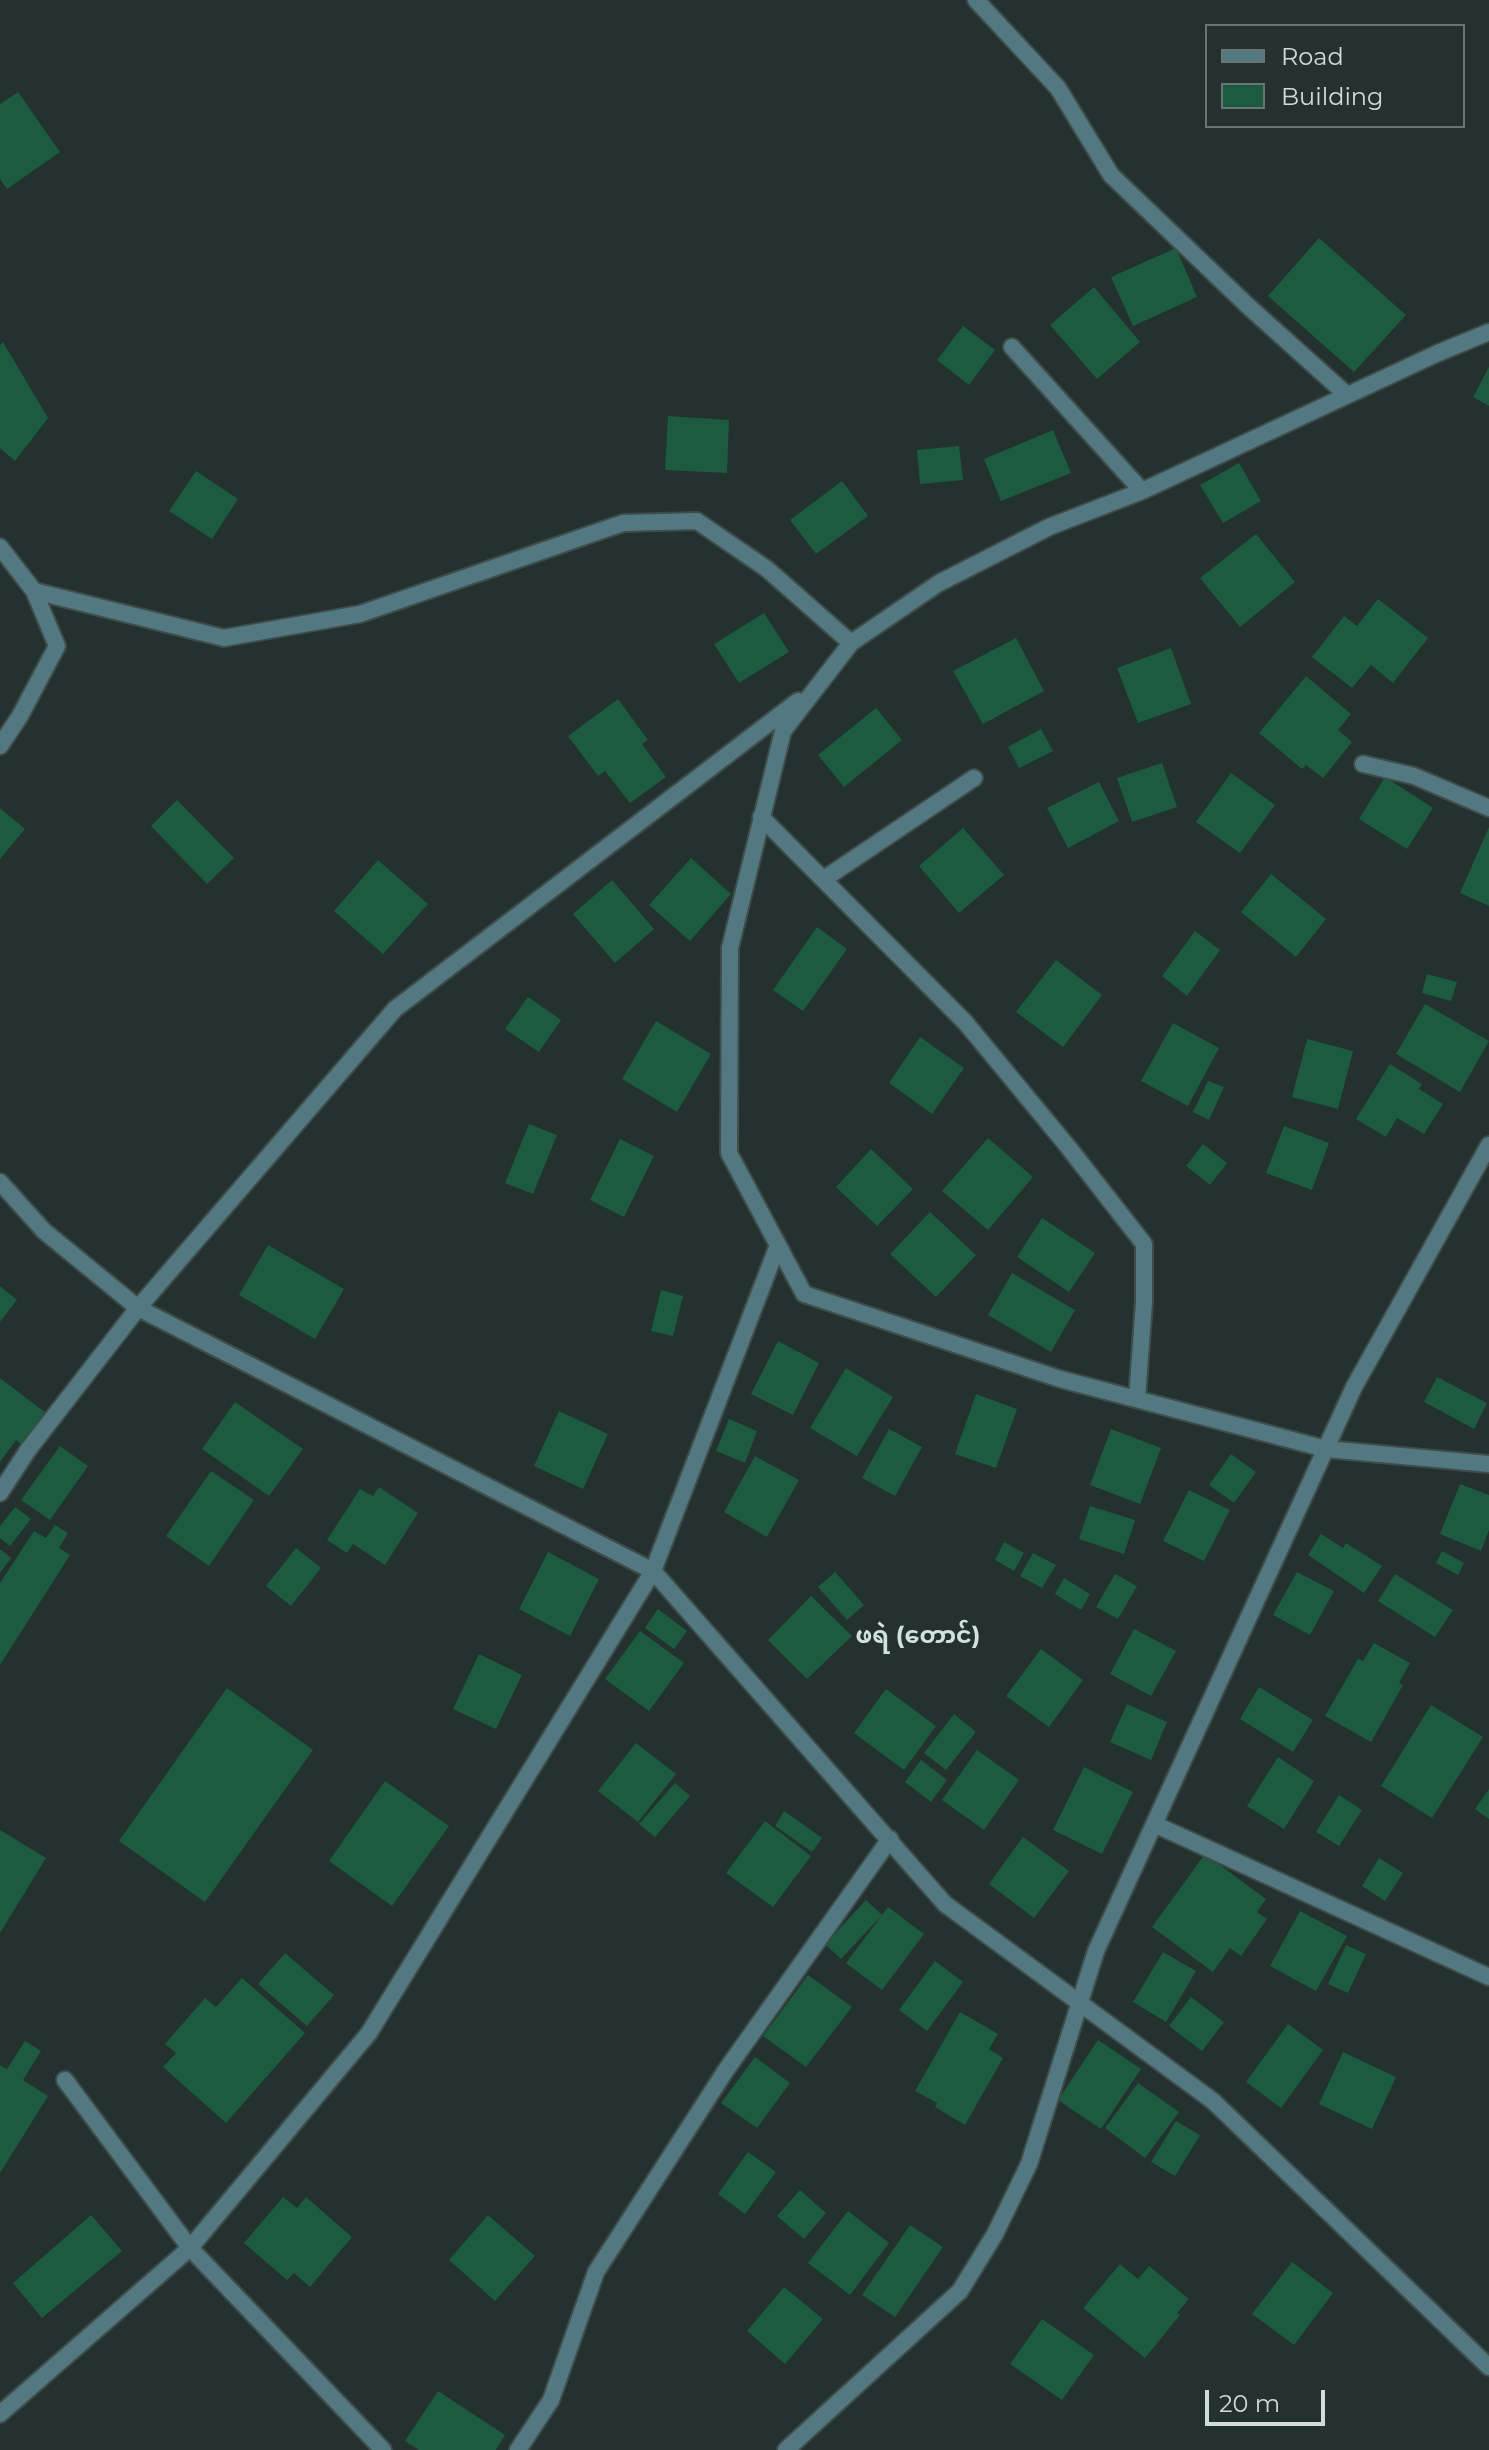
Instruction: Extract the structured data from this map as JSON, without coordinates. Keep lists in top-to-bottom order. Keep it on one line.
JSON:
{"districts":["ဖရဲ (တောင်)"],"legend":["Road","Building"],"scale_bar":"20 m"}
